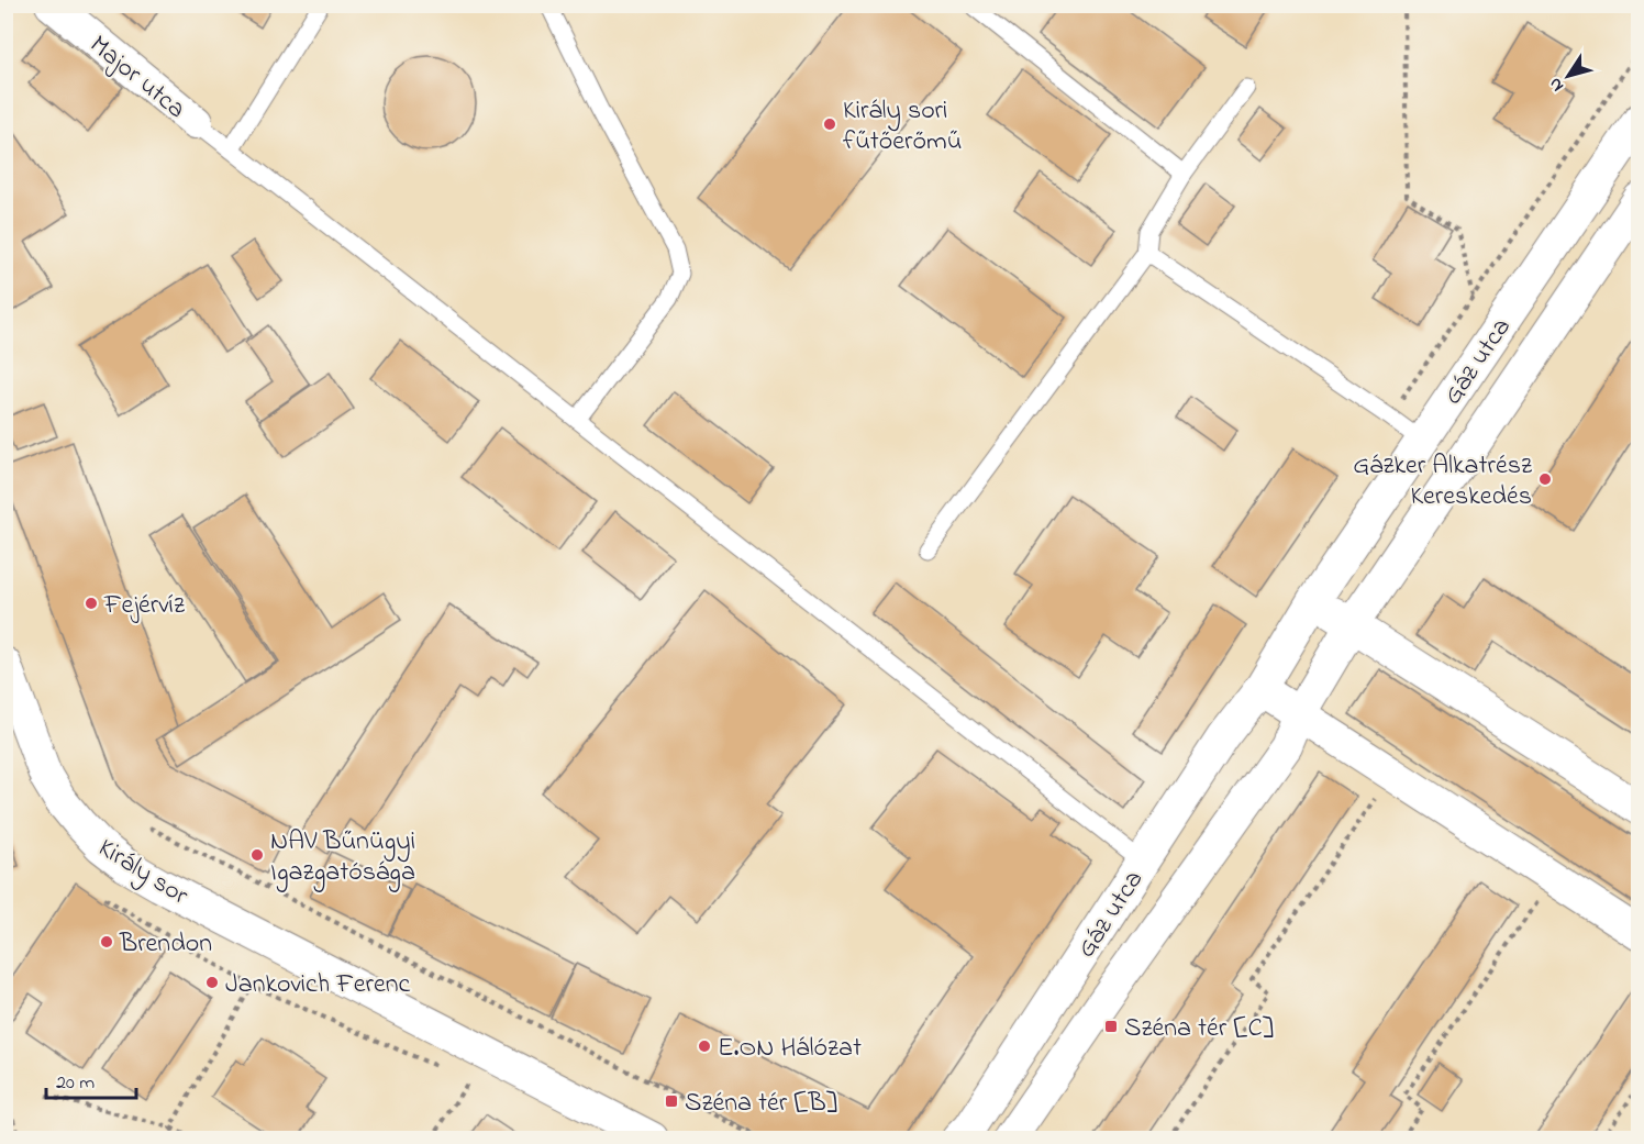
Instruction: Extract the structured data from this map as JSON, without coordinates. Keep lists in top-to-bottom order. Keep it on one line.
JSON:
{"streets":{"street":["Major utca","Gáz utca","Király sor"]},"places":{"other":["Király sori fűtőerőmű","Gázker Alkatrész Kereskedés","Fejérvíz","NAV Bűnügyi Igazgatósága","Brendon","Jankovich Ferenc","E.ON Hálózat"],"transit":["Széna tér [C]","Széna tér [B]"]},"scale_bar":"20 m","north":"bottom left"}
